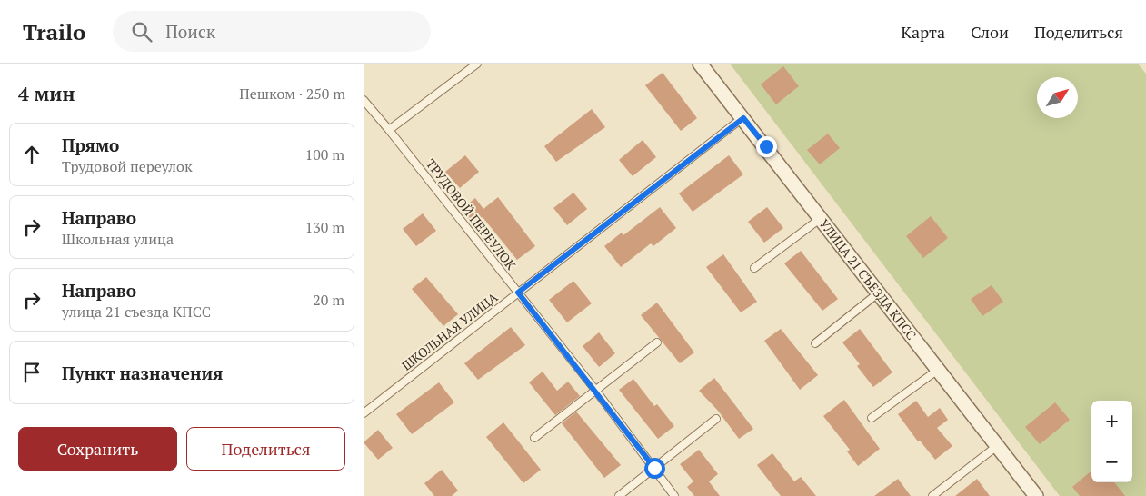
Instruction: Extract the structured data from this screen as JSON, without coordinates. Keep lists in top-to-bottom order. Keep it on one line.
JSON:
{"streets":{"street":["УЛИЦА 21 СЪЕЗДА КПСС"],"lane":["ТРУДОВОЙ ПЕРЕУЛОК","ШКОЛЬНАЯ УЛИЦА"]},"crossings":[["ТРУДОВОЙ ПЕРЕУЛОК","ШКОЛЬНАЯ УЛИЦА"],["УЛИЦА 21 СЪЕЗДА КПСС","ШКОЛЬНАЯ УЛИЦА"]],"north":"top right","page":{"header":"Trailo","search":"Поиск","nav":["Карта","Слои","Поделиться"],"heading":["4 мин","Пешком · 250 m"],"list":[["Прямо","Трудовой переулок","100 m"],["Направо","Школьная улица","130 m"],["Направо","улица 21 съезда КПСС","20 m"],"Пункт назначения"],"map_buttons":["+","−"],"buttons":["Сохранить","Поделиться"]}}
